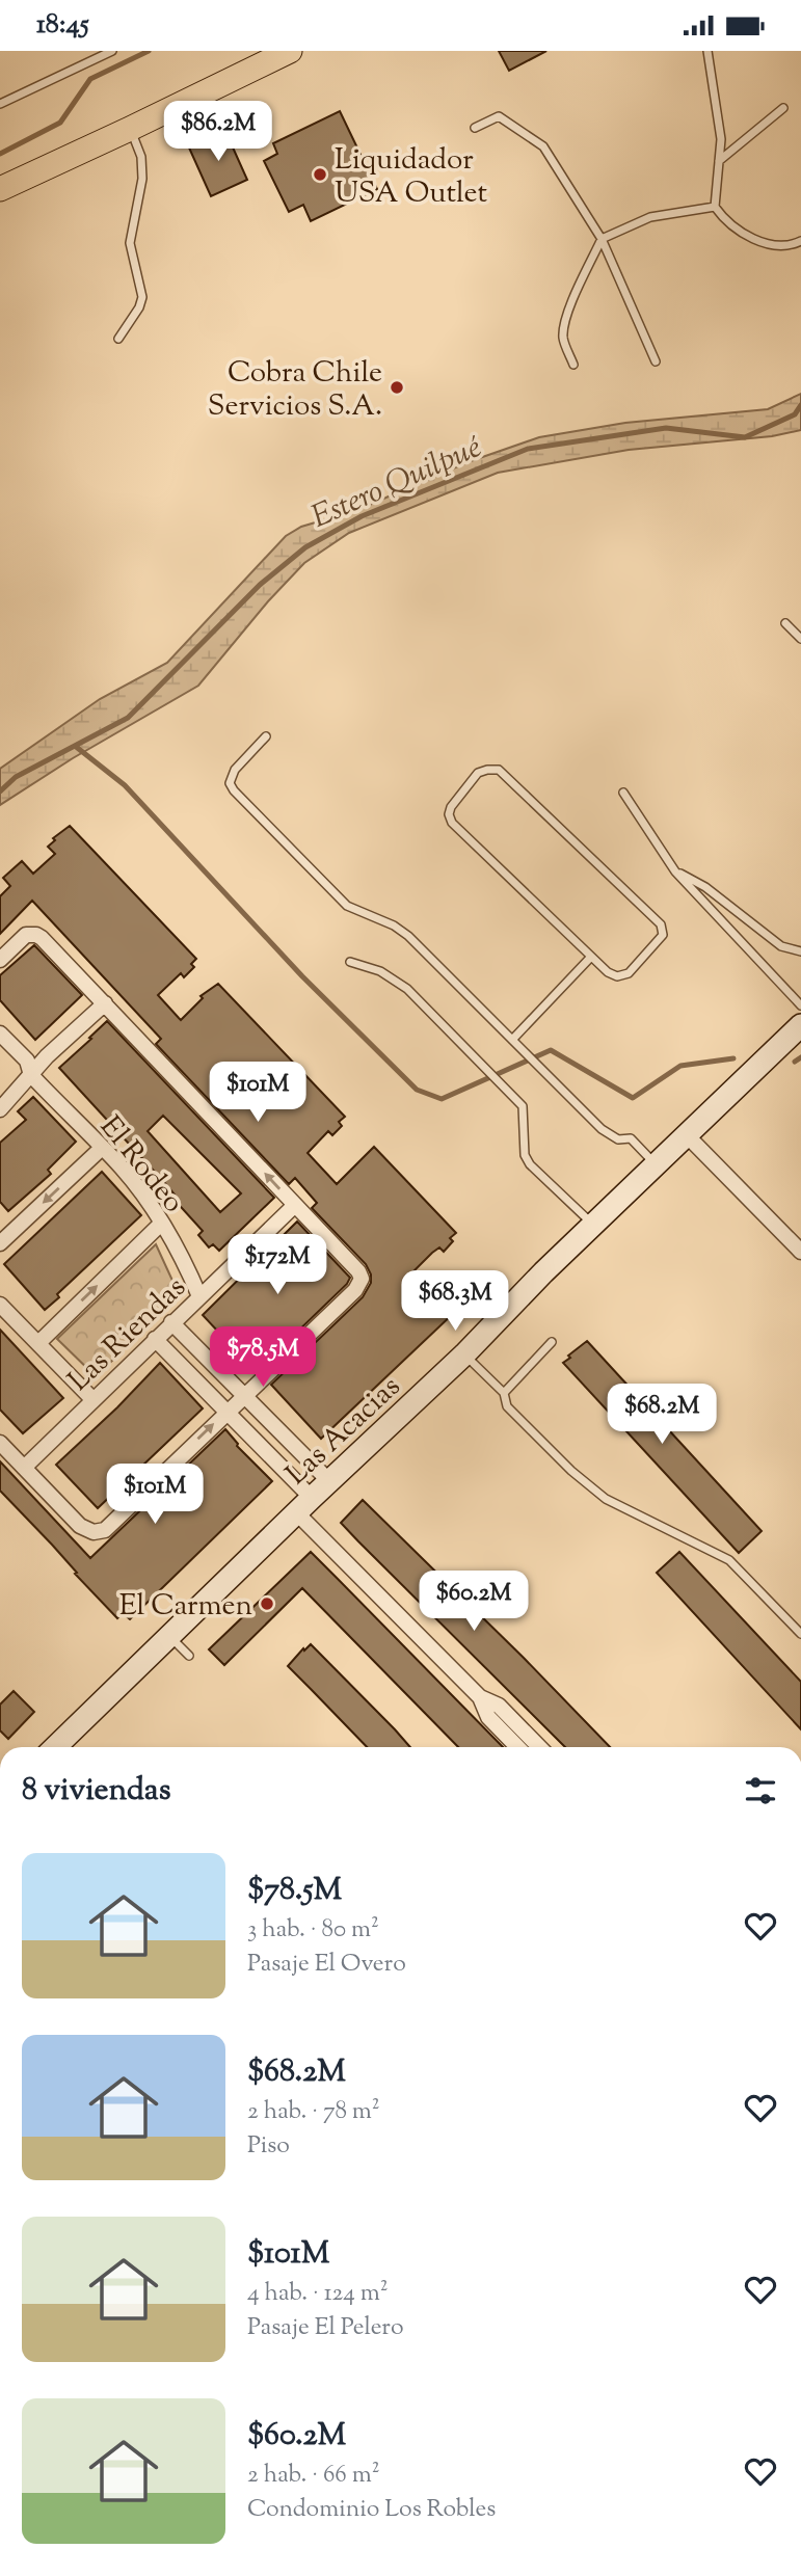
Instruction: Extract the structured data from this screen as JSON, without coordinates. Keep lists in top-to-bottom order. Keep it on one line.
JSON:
{"streets":{"street":["El Rodeo","Las Riendas","Las Acacias"]},"crossings":[["El Rodeo","Las Riendas"]],"water":["Estero Quilpué"],"places":["Liquidador USA Outlet","Cobra Chile Servicios S.A.","El Carmen"],"page":{"status":"18:45","price":["$86.2M","$101M","$172M","$68.3M","$78.5M","$68.2M","$101M","$60.2M"],"heading":"8 viviendas","list":[{"name":"$78.5M","note":"3 hab. · 80 m² · Pasaje El Overo"},{"name":"$68.2M","note":"2 hab. · 78 m² · Piso"},{"name":"$101M","note":"4 hab. · 124 m² · Pasaje El Pelero"},{"name":"$60.2M","note":"2 hab. · 66 m² · Condominio Los Robles"}]}}
